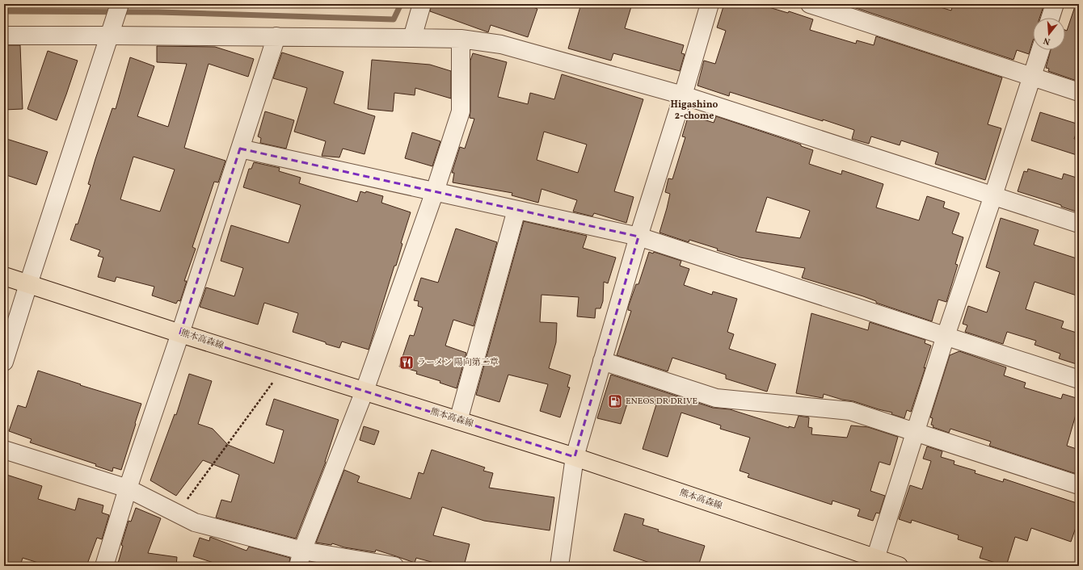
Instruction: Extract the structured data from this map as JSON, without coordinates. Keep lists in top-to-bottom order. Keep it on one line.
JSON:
{"streets":{"main road":["熊本高森線"]},"districts":["Higashino 2-chome"],"places":{"restaurant":["ラーメン 陽向第二章"],"fuel station":["ENEOS DR DRIVE"]},"north":"bottom"}
